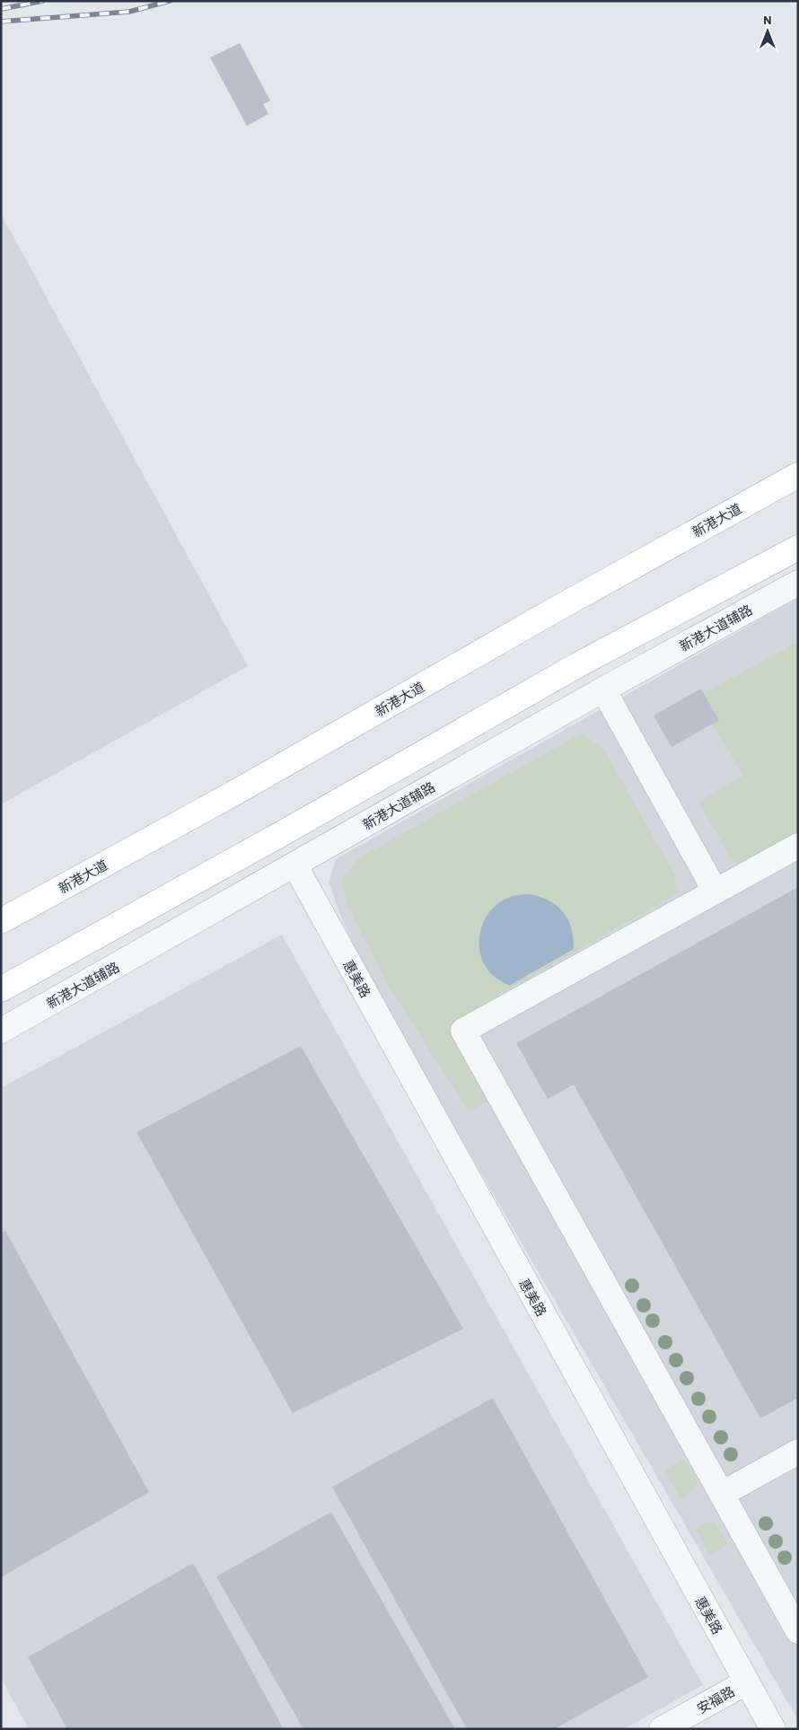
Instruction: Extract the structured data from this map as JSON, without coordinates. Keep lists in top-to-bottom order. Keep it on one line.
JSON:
{"streets":{"main road":["新港大道"],"street":["新港大道辅路","惠美路","安福路"]},"crossings":[["新港大道辅路","惠美路"],["惠美路","安福路"]],"north":"top"}
